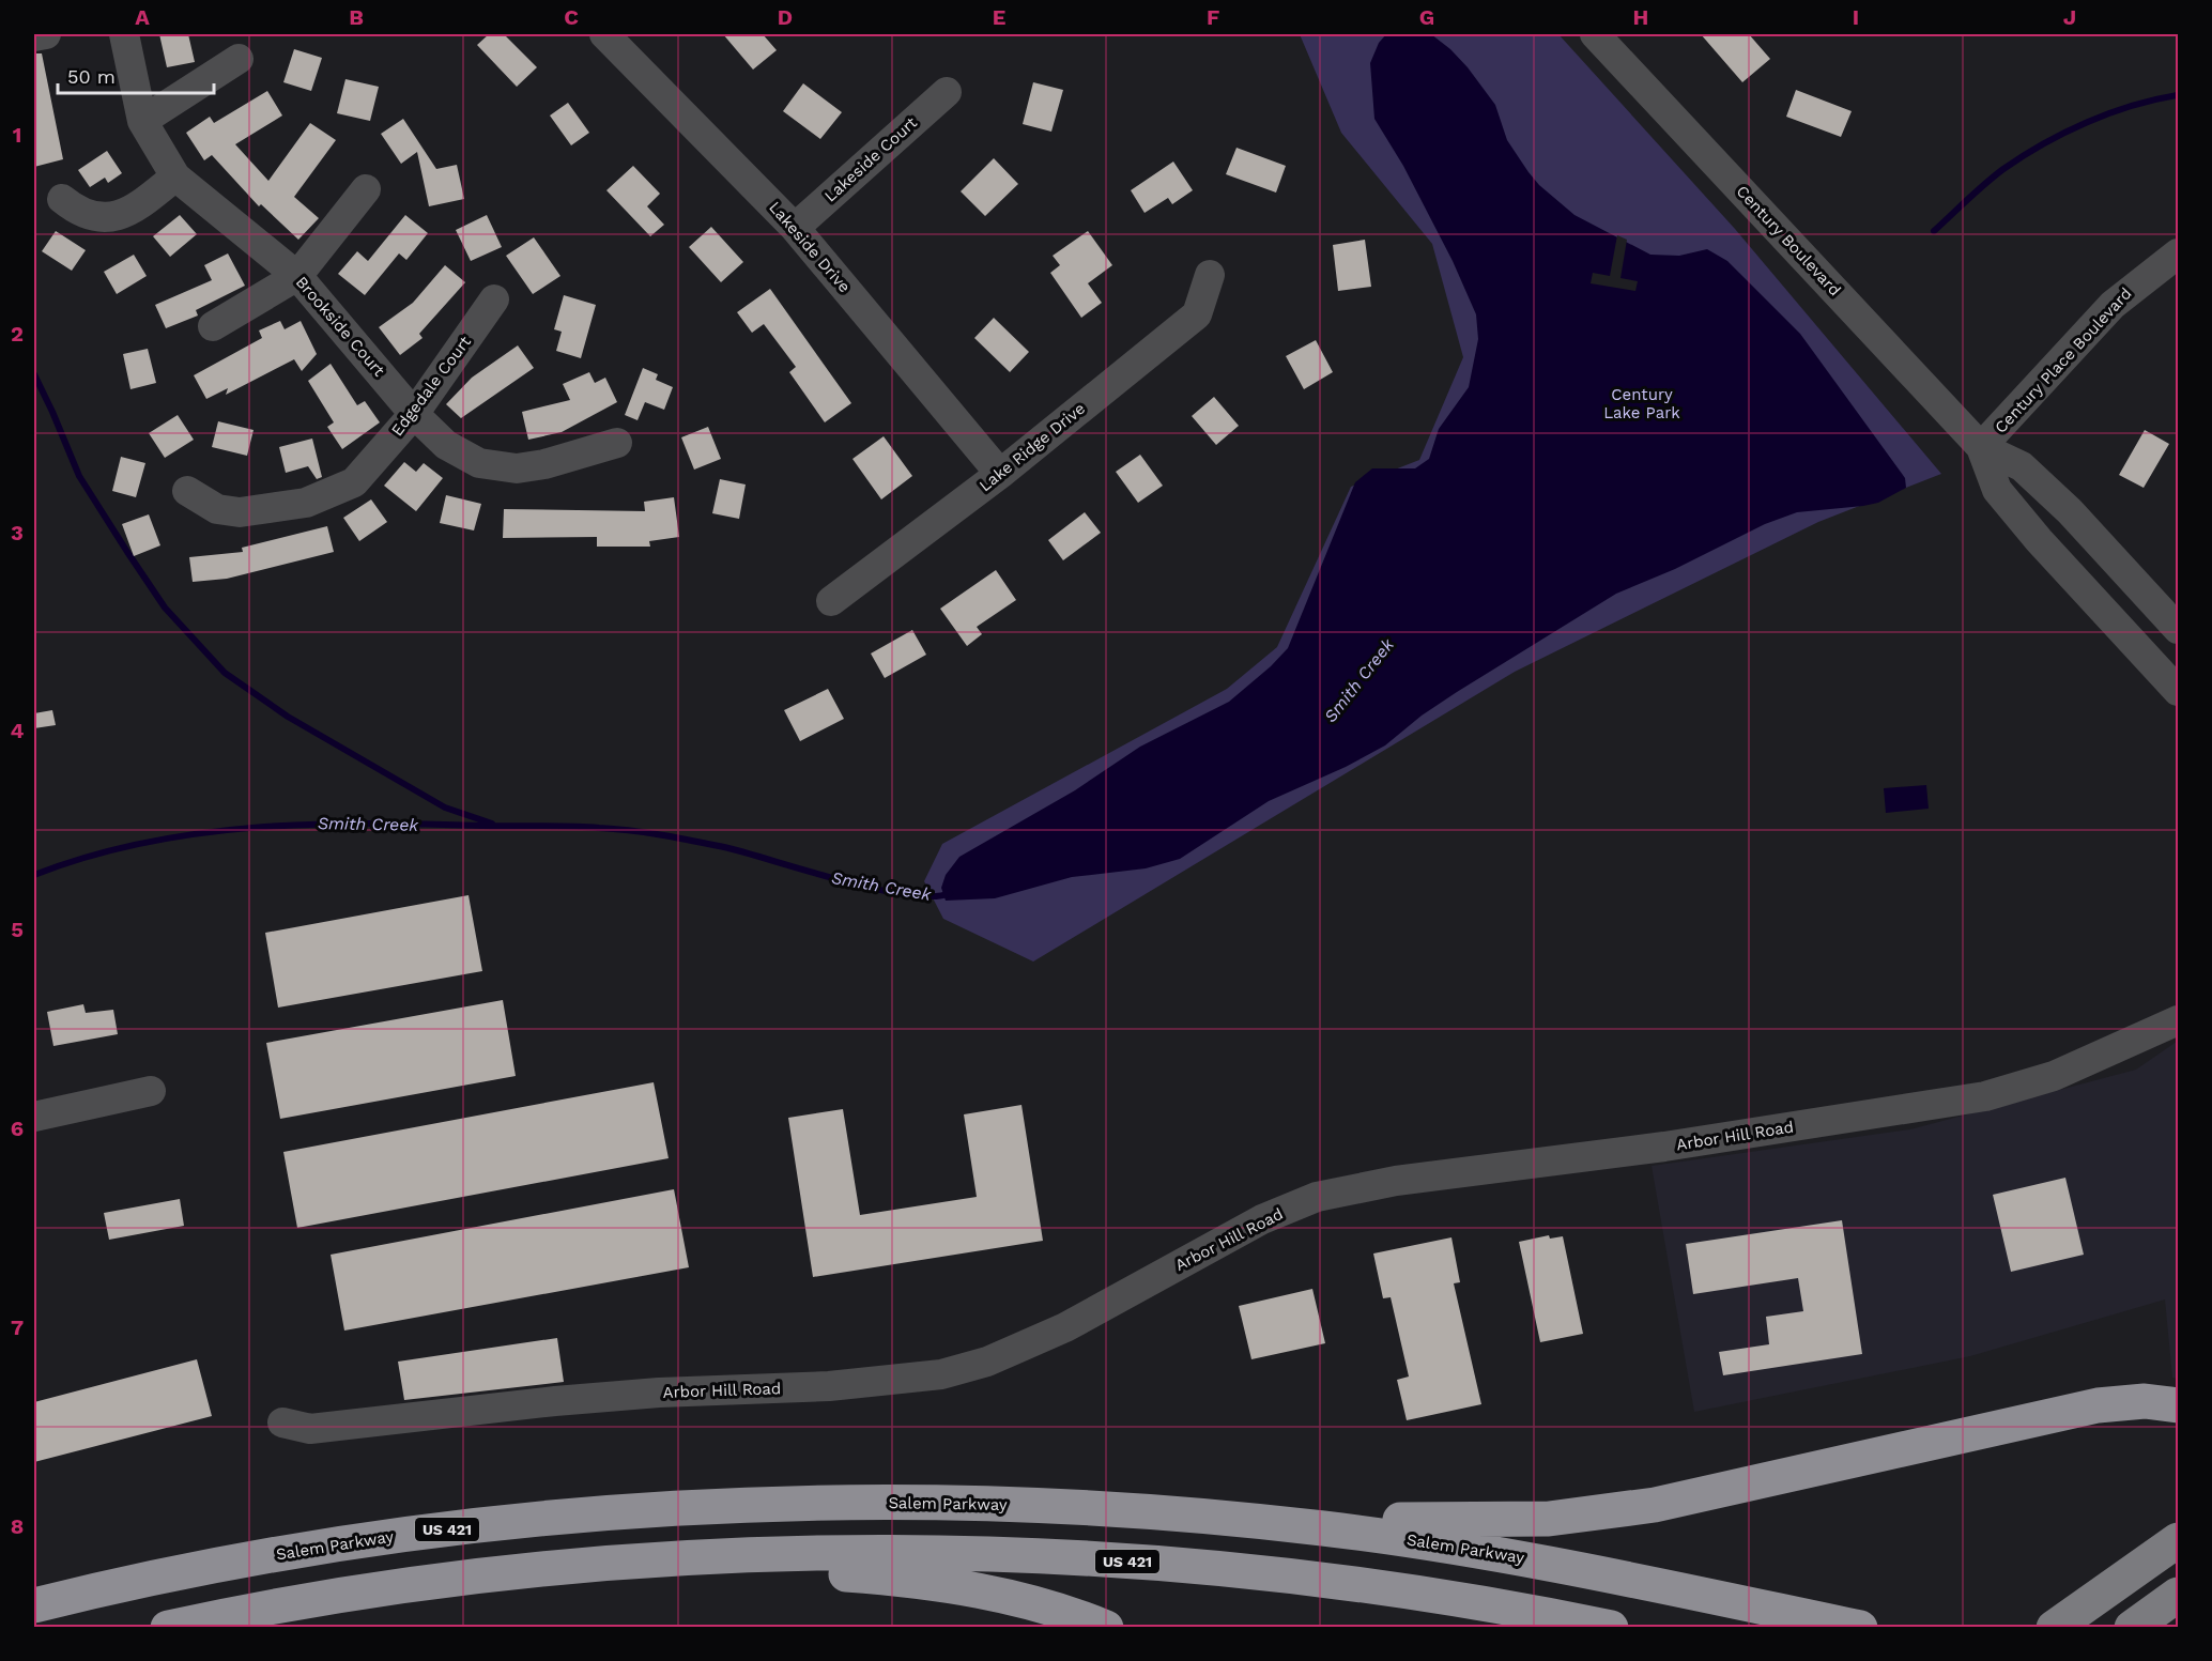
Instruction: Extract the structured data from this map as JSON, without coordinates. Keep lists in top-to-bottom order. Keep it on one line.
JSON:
{"streets":{"highway":["Salem Parkway","US 421"],"street":["Lakeside Court","Century Boulevard","Lakeside Drive","Brookside Court","Century Place Boulevard","Edgedale Court","Lake Ridge Drive","Arbor Hill Road"]},"crossings":[["Lakeside Court","Lakeside Drive"],["Century Boulevard","Century Place Boulevard"],["Lakeside Drive","Lake Ridge Drive"],["Brookside Court","Edgedale Court"]],"water":["Smith Creek"],"parks":["Century Lake Park"],"scale_bar":"50 m","grid":{"columns":["A","B","C","D","E","F","G","H","I","J"],"rows":["1","2","3","4","5","6","7","8"]}}
